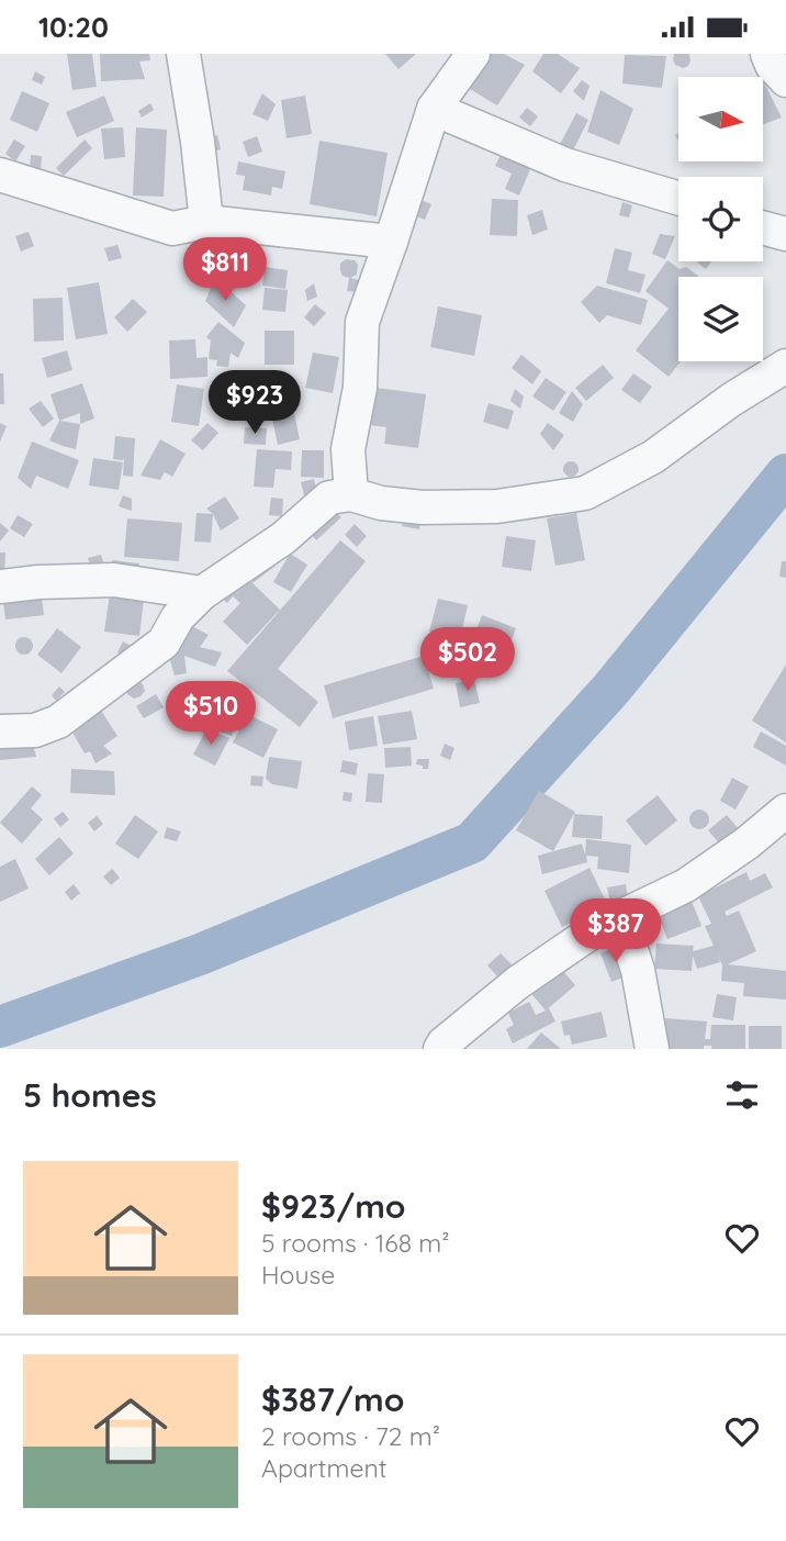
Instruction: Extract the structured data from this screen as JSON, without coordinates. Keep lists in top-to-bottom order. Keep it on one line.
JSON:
{"north":"right","page":{"status":"10:20","price":["$811","$923","$502","$510","$387"],"heading":"5 homes","list":[{"name":"$923/mo","note":"5 rooms · 168 m² · House"},{"name":"$387/mo","note":"2 rooms · 72 m² · Apartment"}]}}
